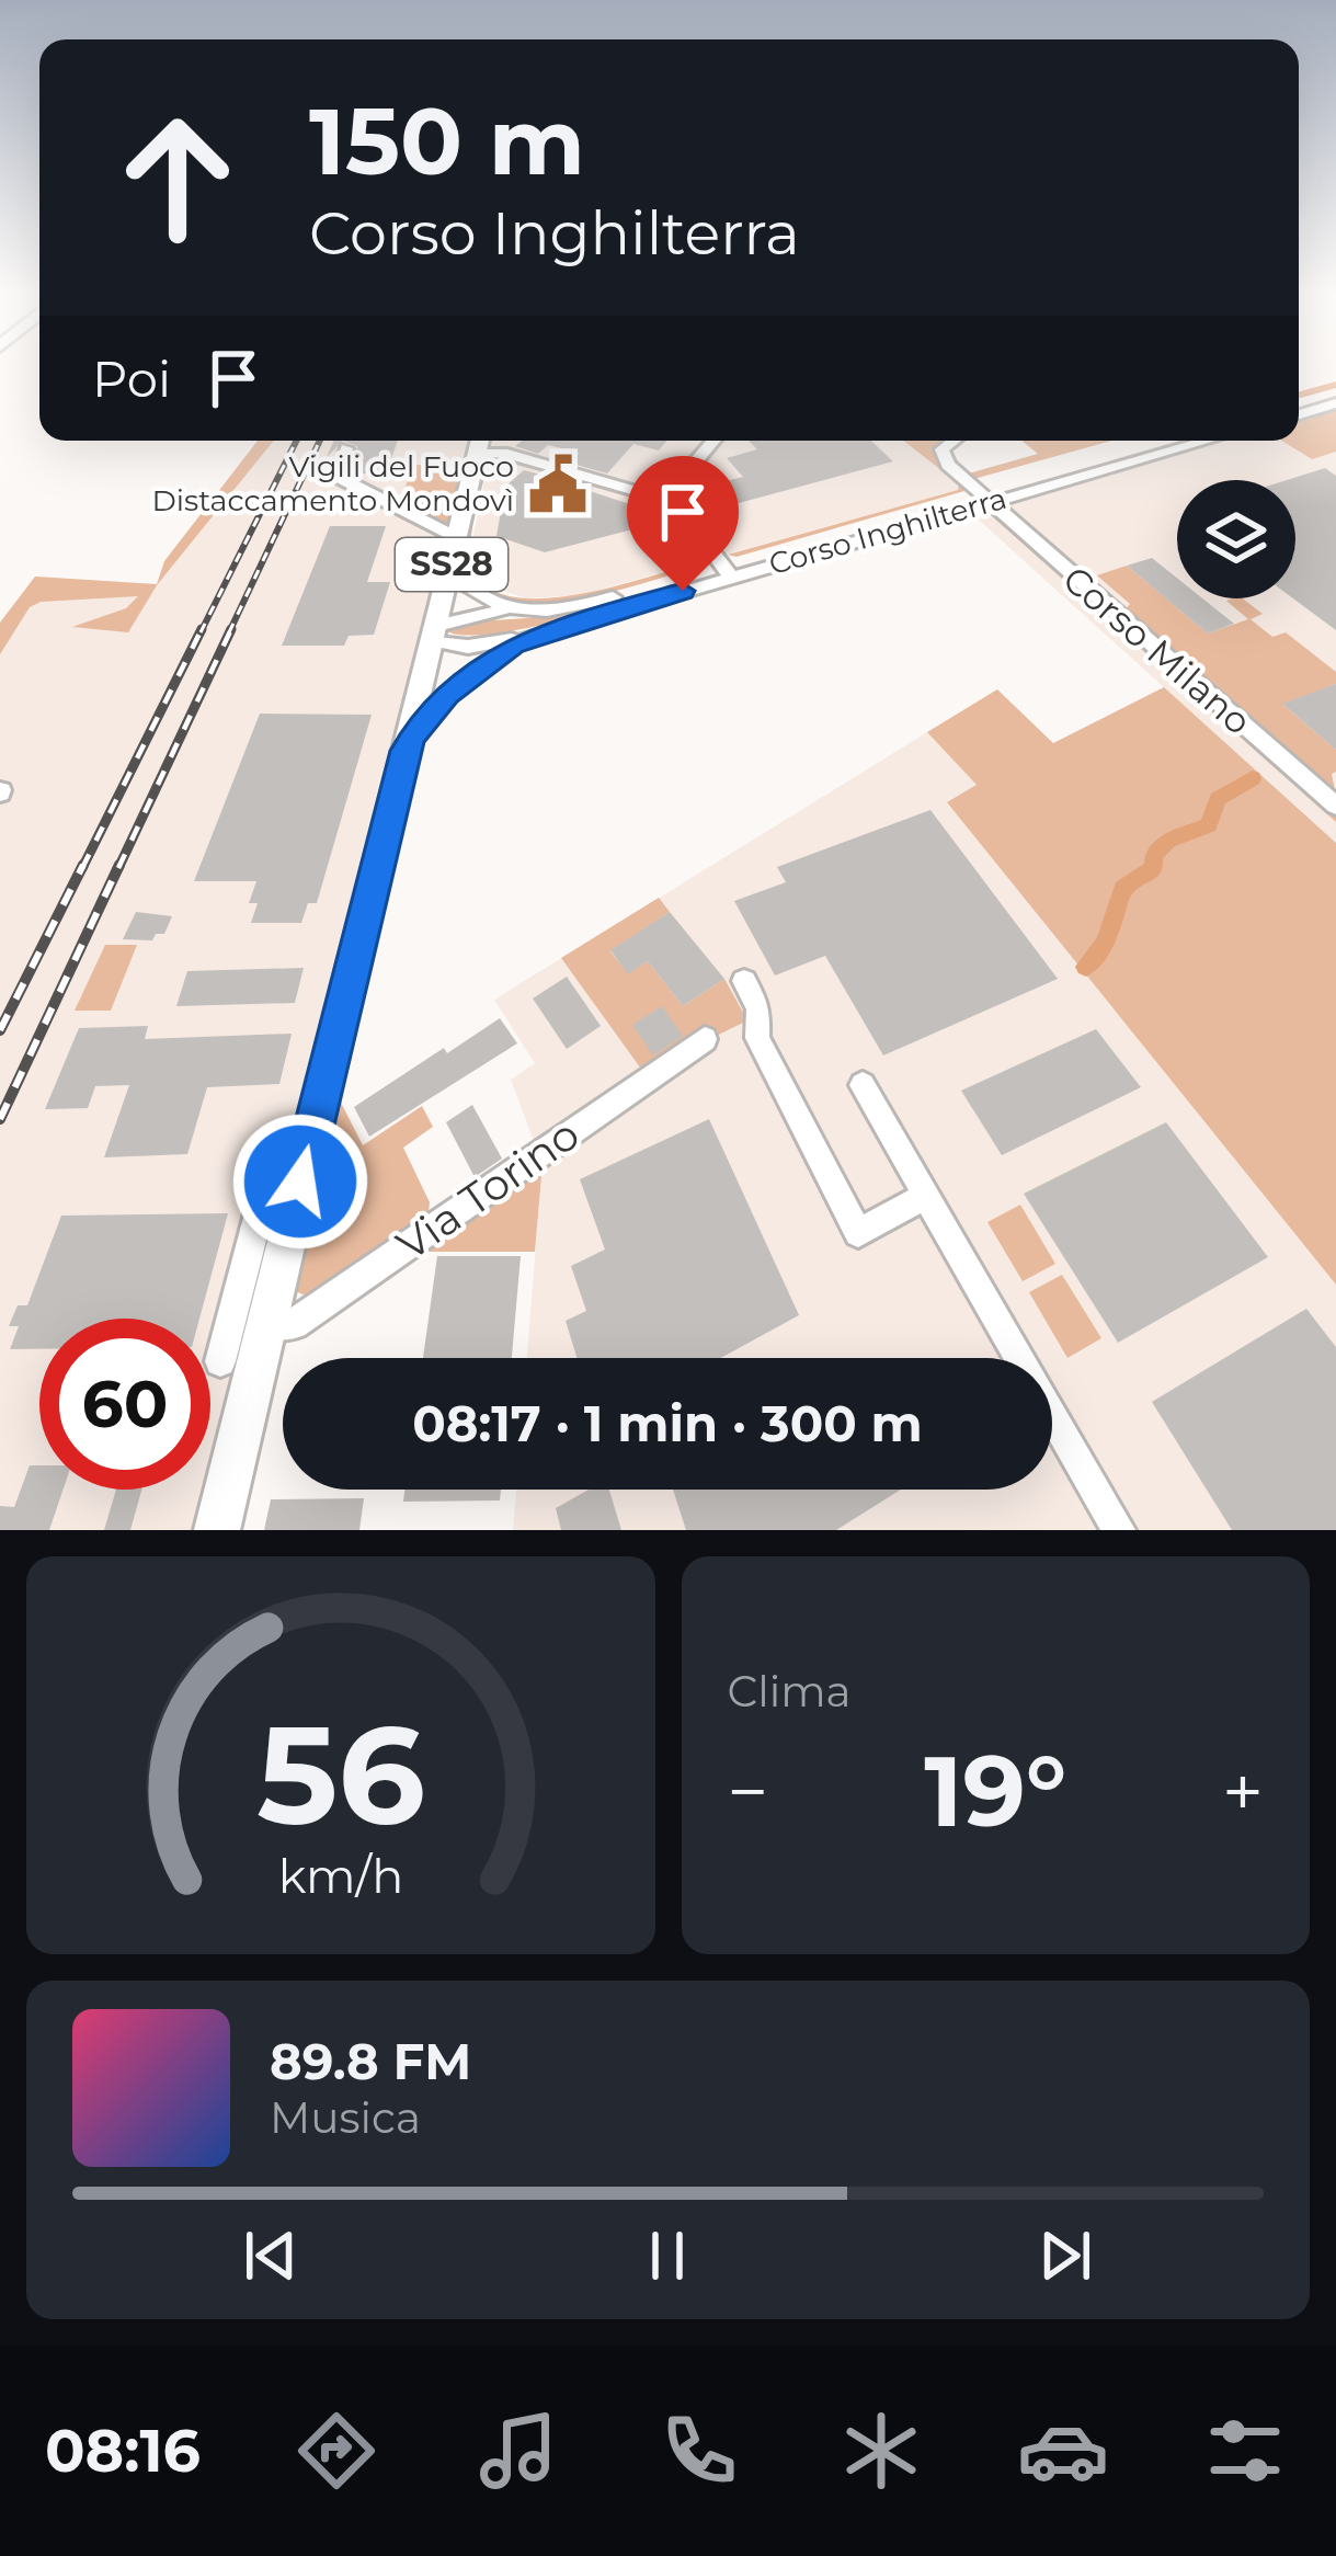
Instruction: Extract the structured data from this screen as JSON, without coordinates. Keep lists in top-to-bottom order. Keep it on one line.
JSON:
{"streets":{"main road":["SS28"],"street":["Corso Inghilterra","Corso Milano","Via Torino"]},"crossings":[["Corso Inghilterra","SS28"],["Corso Inghilterra","Corso Milano"],["SS28","Via Torino"]],"places":{"public building":["Vigili del Fuoco Distaccamento Mondovì"]},"page":{"turn":["150 m","Corso Inghilterra"],"then":"Poi","limit":"60","trip":"08:17 · 1 min · 300 m","tile":"Clima","heat":["−","19°","+"],"song":["89.8 FM","Musica"],"tabs":"08:16","gauge":["56","km/h"]}}
